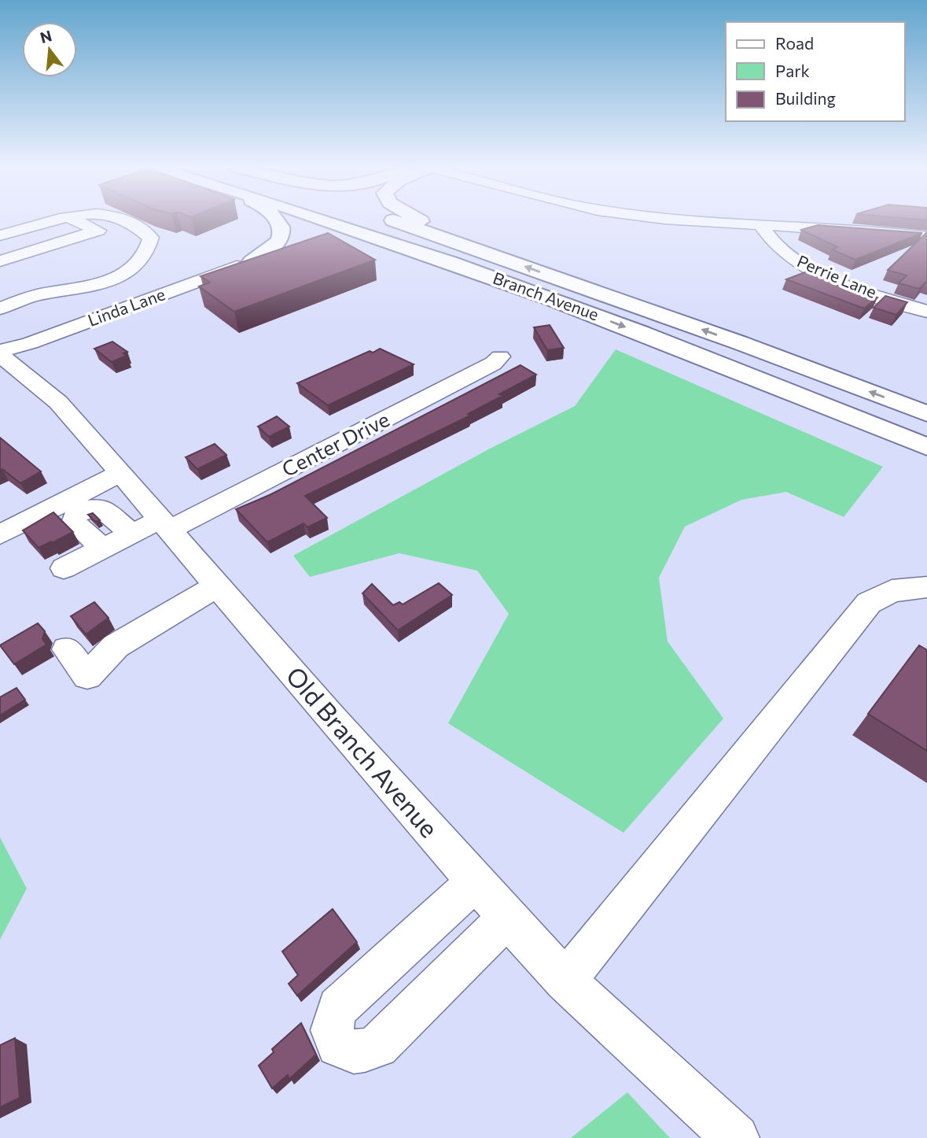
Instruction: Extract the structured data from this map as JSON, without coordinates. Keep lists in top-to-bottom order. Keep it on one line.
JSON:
{"streets":{"highway":["Branch Avenue"],"street":["Perrie Lane","Linda Lane","Center Drive","Old Branch Avenue"]},"crossings":[["Center Drive","Old Branch Avenue"]],"legend":["Road","Park","Building"],"north":"top"}
